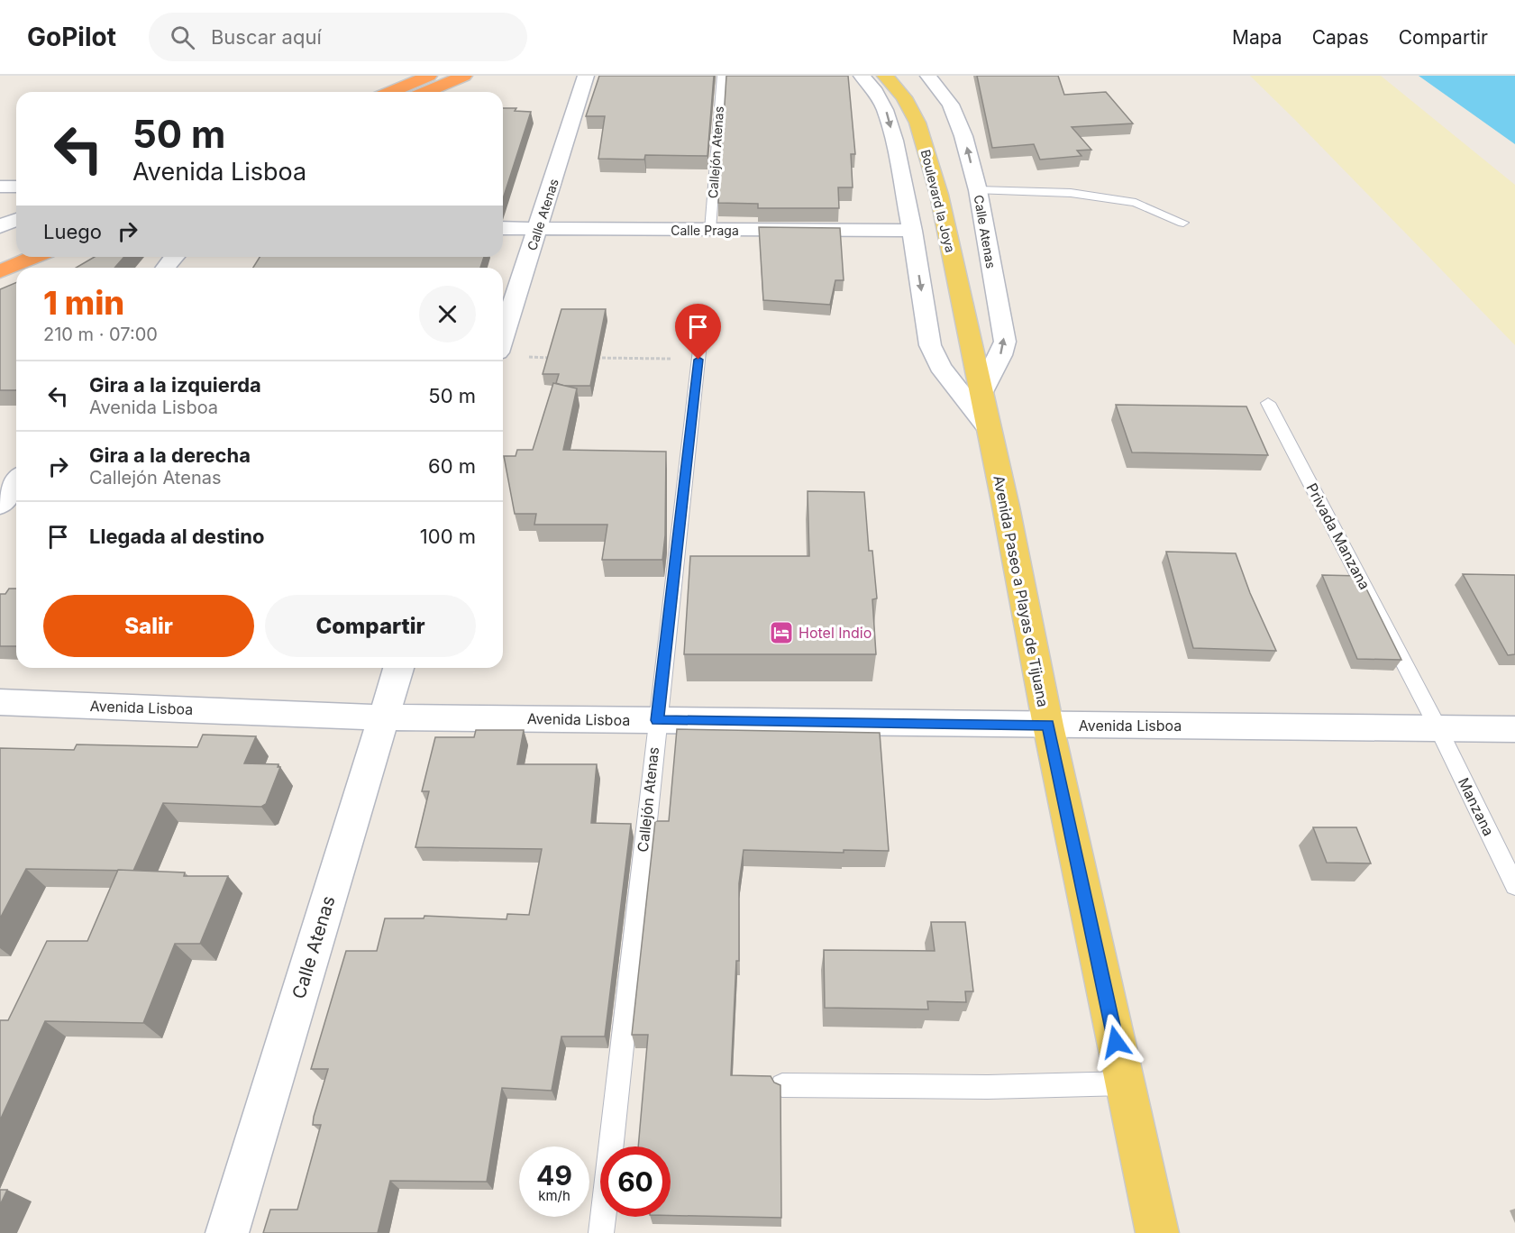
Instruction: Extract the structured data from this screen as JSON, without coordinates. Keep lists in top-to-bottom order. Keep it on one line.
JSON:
{"streets":{"main road":["Boulevard la Joya","Avenida Paseo a Playas de Tijuana"],"street":["Calle Atenas","Calle Praga","Avenida Lisboa"],"lane":["Callejón Atenas","Privada Manzana","Manzana"]},"crossings":[["Callejón Atenas","Calle Praga"],["Callejón Atenas","Avenida Lisboa"],["Boulevard la Joya","Avenida Paseo a Playas de Tijuana"],["Calle Atenas","Calle Praga"],["Calle Atenas","Avenida Paseo a Playas de Tijuana"],["Calle Atenas","Avenida Lisboa"],["Calle Praga","Avenida Paseo a Playas de Tijuana"],["Privada Manzana","Avenida Lisboa"],["Privada Manzana","Manzana"],["Avenida Paseo a Playas de Tijuana","Avenida Lisboa"],["Avenida Lisboa","Manzana"]],"places":{"hotel":["Hotel Indio"]},"page":{"header":"GoPilot","search":"Buscar aquí","nav":["Mapa","Capas","Compartir"],"turn":["50 m","Avenida Lisboa"],"then":"Luego","heading":["1 min","210 m · 07:00"],"list":[{"name":"Gira a la izquierda","note":"Avenida Lisboa","value":"50 m"},{"name":"Gira a la derecha","note":"Callejón Atenas","value":"60 m"},{"name":"Llegada al destino","value":"100 m"}],"buttons":["Salir","Compartir"],"speed":"49 km/h","limit":"60"}}
